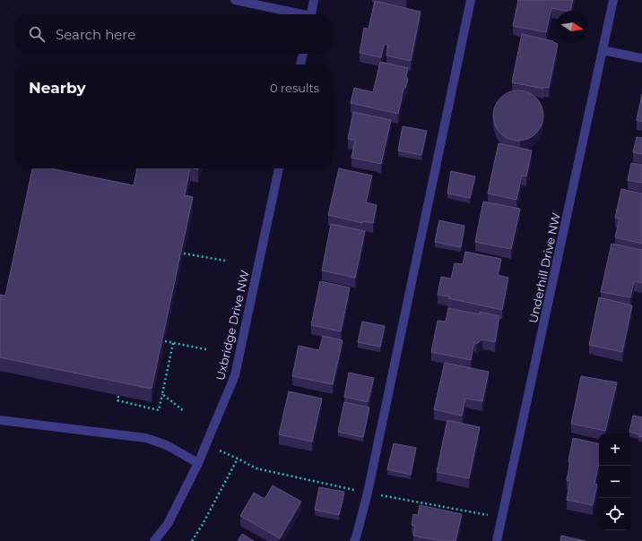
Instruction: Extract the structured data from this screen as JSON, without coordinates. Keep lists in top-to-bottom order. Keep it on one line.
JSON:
{"streets":{"street":["Underhill Drive NW","Uxbridge Drive NW"]},"north":"right","page":{"search":"Search here","heading":["Nearby","0 results"],"map_buttons":["+","−"]}}
